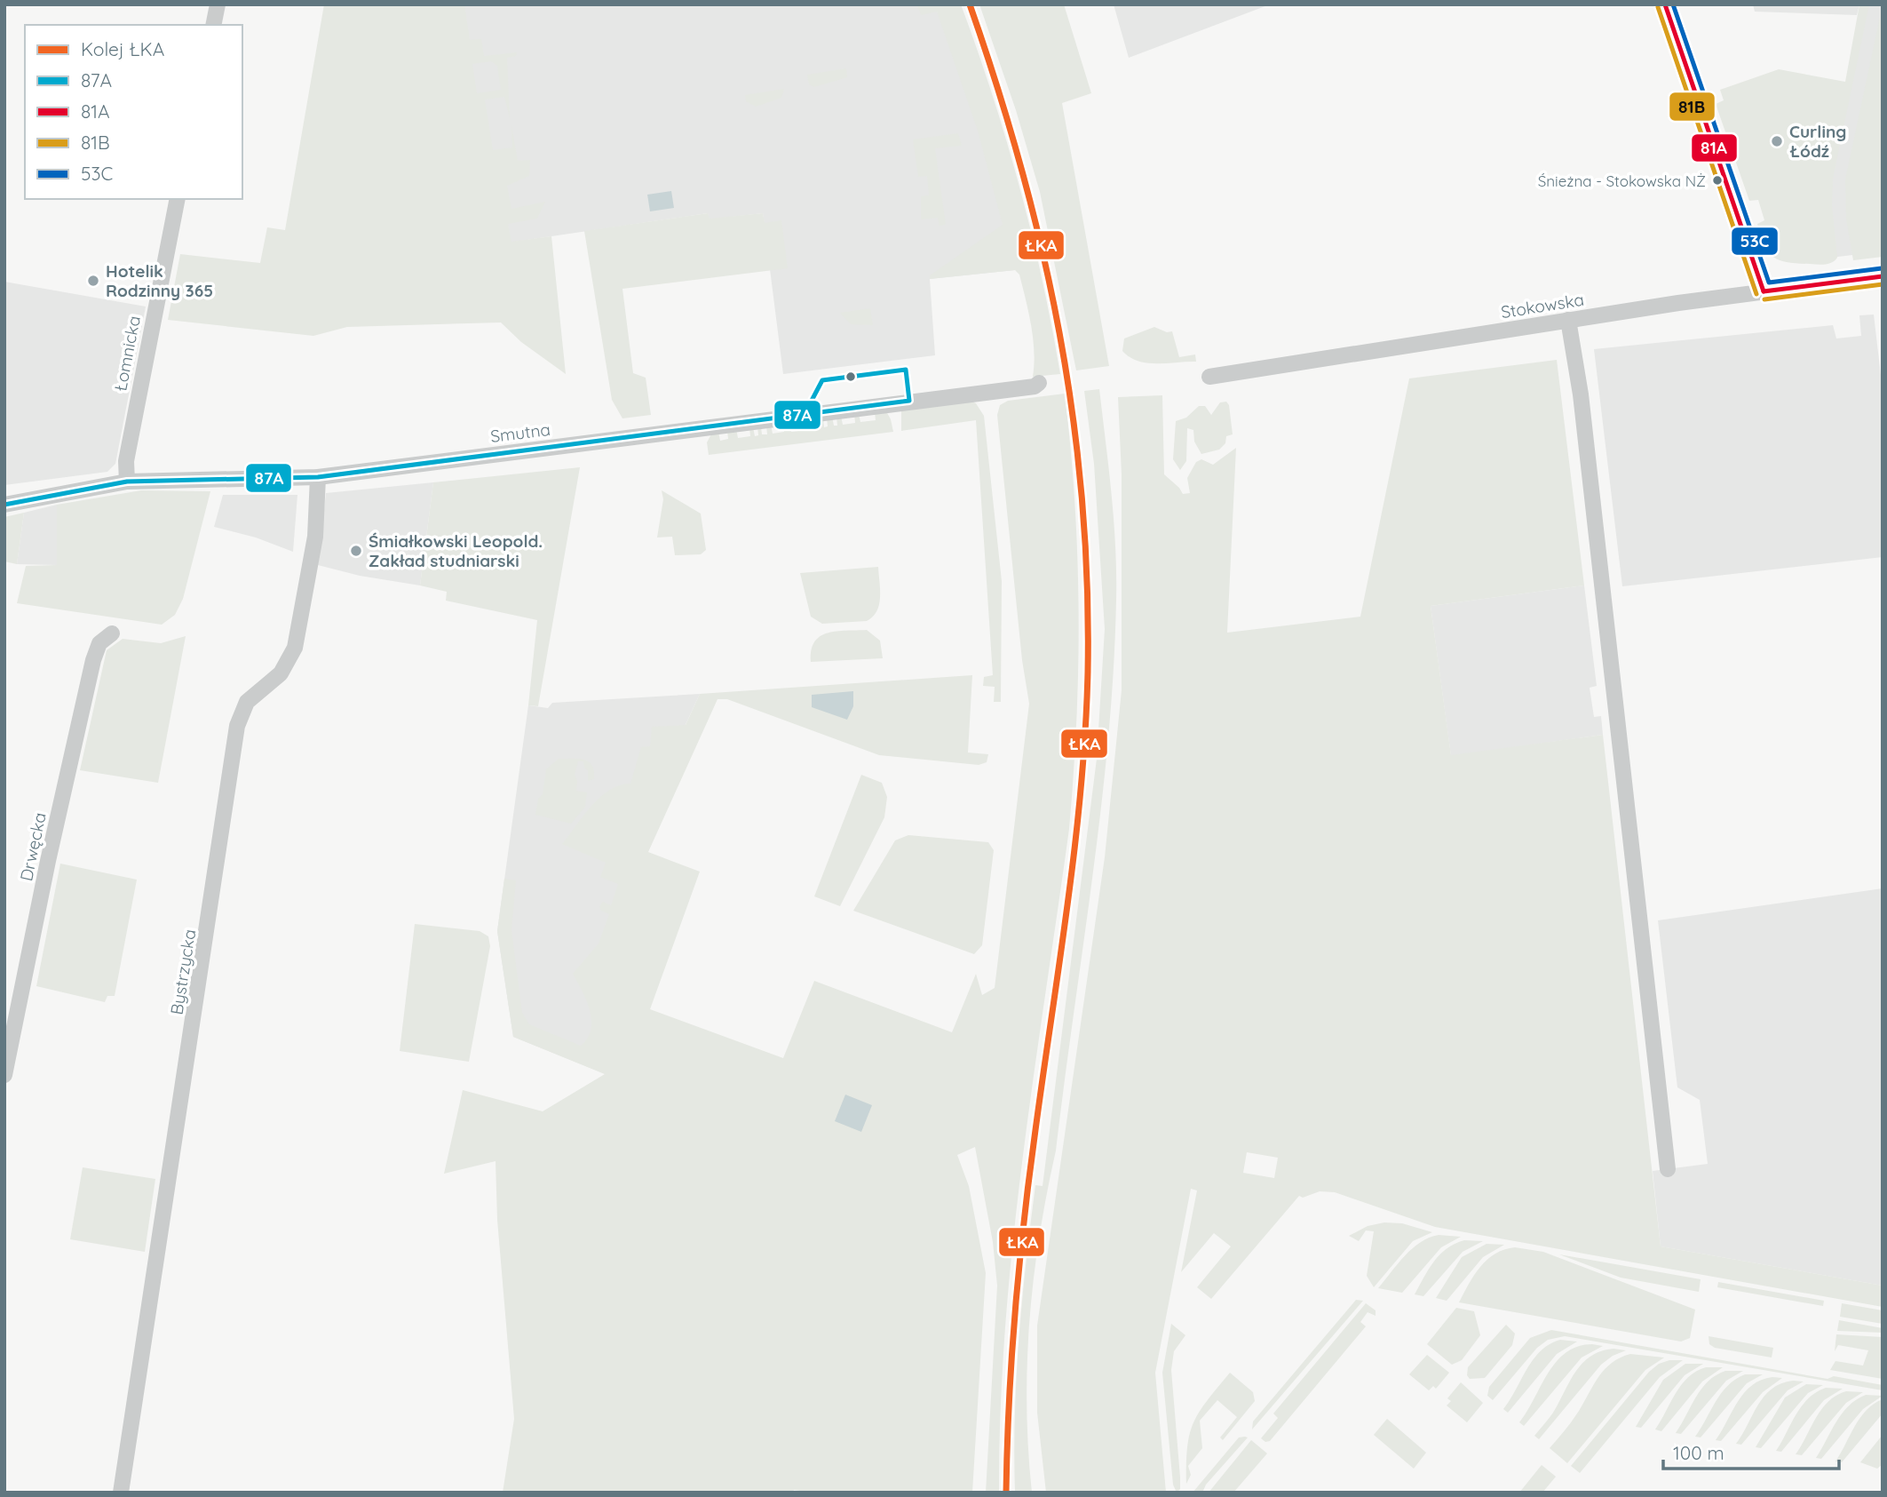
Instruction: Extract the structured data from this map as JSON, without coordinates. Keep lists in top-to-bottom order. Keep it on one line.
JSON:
{"streets":{"street":["Stokowska","Łomnicka","Smutna","Drwęcka","Bystrzycka"]},"crossings":[["Łomnicka","Smutna"],["Smutna","Bystrzycka"]],"places":["Curling Łódź","Śnieżna - Stokowska NŻ","Hotelik Rodzinny 365","Śmiałkowski Leopold. Zakład studniarski"],"lines":["rail line ŁKA","transit line 81A","transit line 53C","transit line 81B","transit line 87A"],"legend":["Kolej ŁKA","87A","81A","81B","53C"],"scale_bar":"100 m"}
